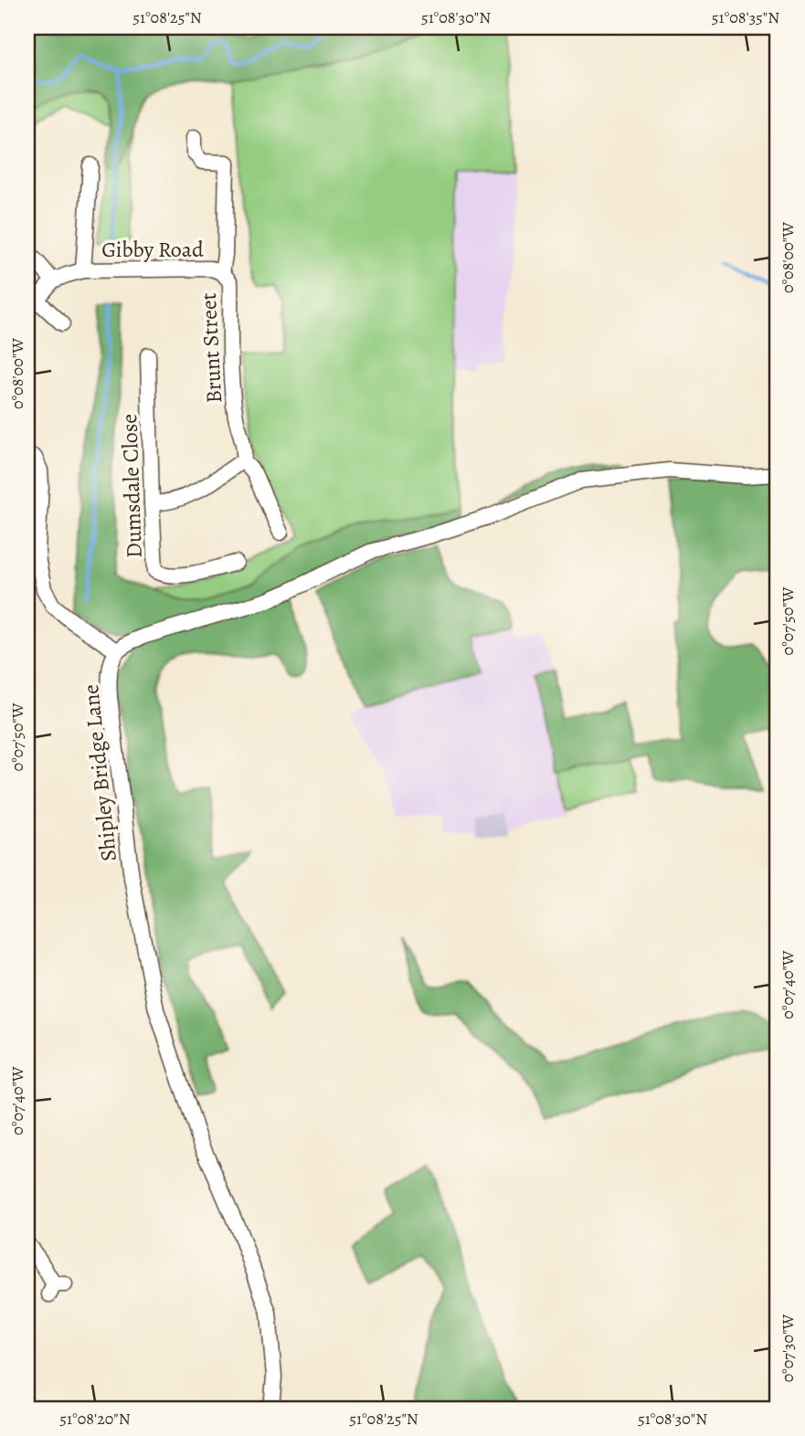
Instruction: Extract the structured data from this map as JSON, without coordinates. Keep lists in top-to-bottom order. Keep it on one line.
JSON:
{"streets":{"street":["Gibby Road","Brunt Street","Dumsdale Close","Shipley Bridge Lane"]},"crossings":[["Gibby Road","Brunt Street"]],"coordinates":["51°08'25\"N","51°08'30\"N","51°08'35\"N","0°08'00\"W","0°07'50\"W","0°07'40\"W","0°07'30\"W","51°08'20\"N"]}
